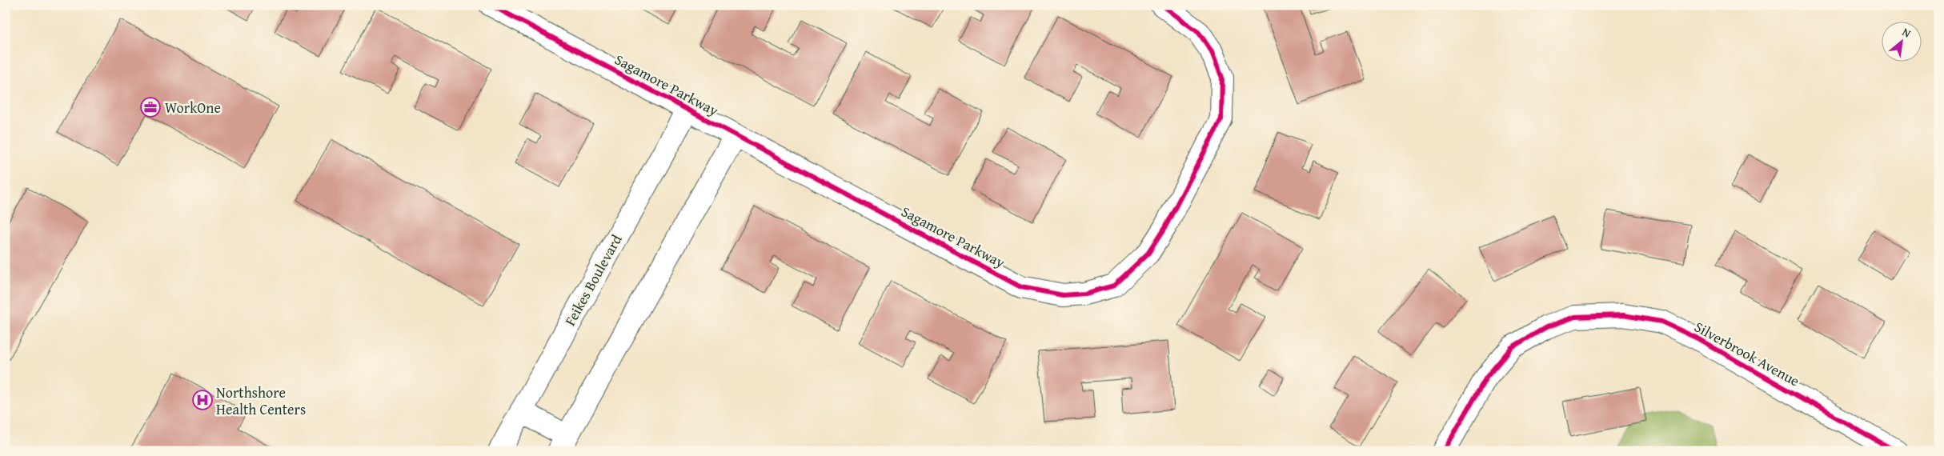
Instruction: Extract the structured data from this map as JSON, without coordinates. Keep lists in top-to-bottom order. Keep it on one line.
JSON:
{"streets":{"street":["Sagamore Parkway","Feikes Boulevard","Silverbrook Avenue"]},"crossings":[["Sagamore Parkway","Feikes Boulevard"]],"places":{"office":["WorkOne"],"hospital":["Northshore Health Centers"]},"north":"top right"}
